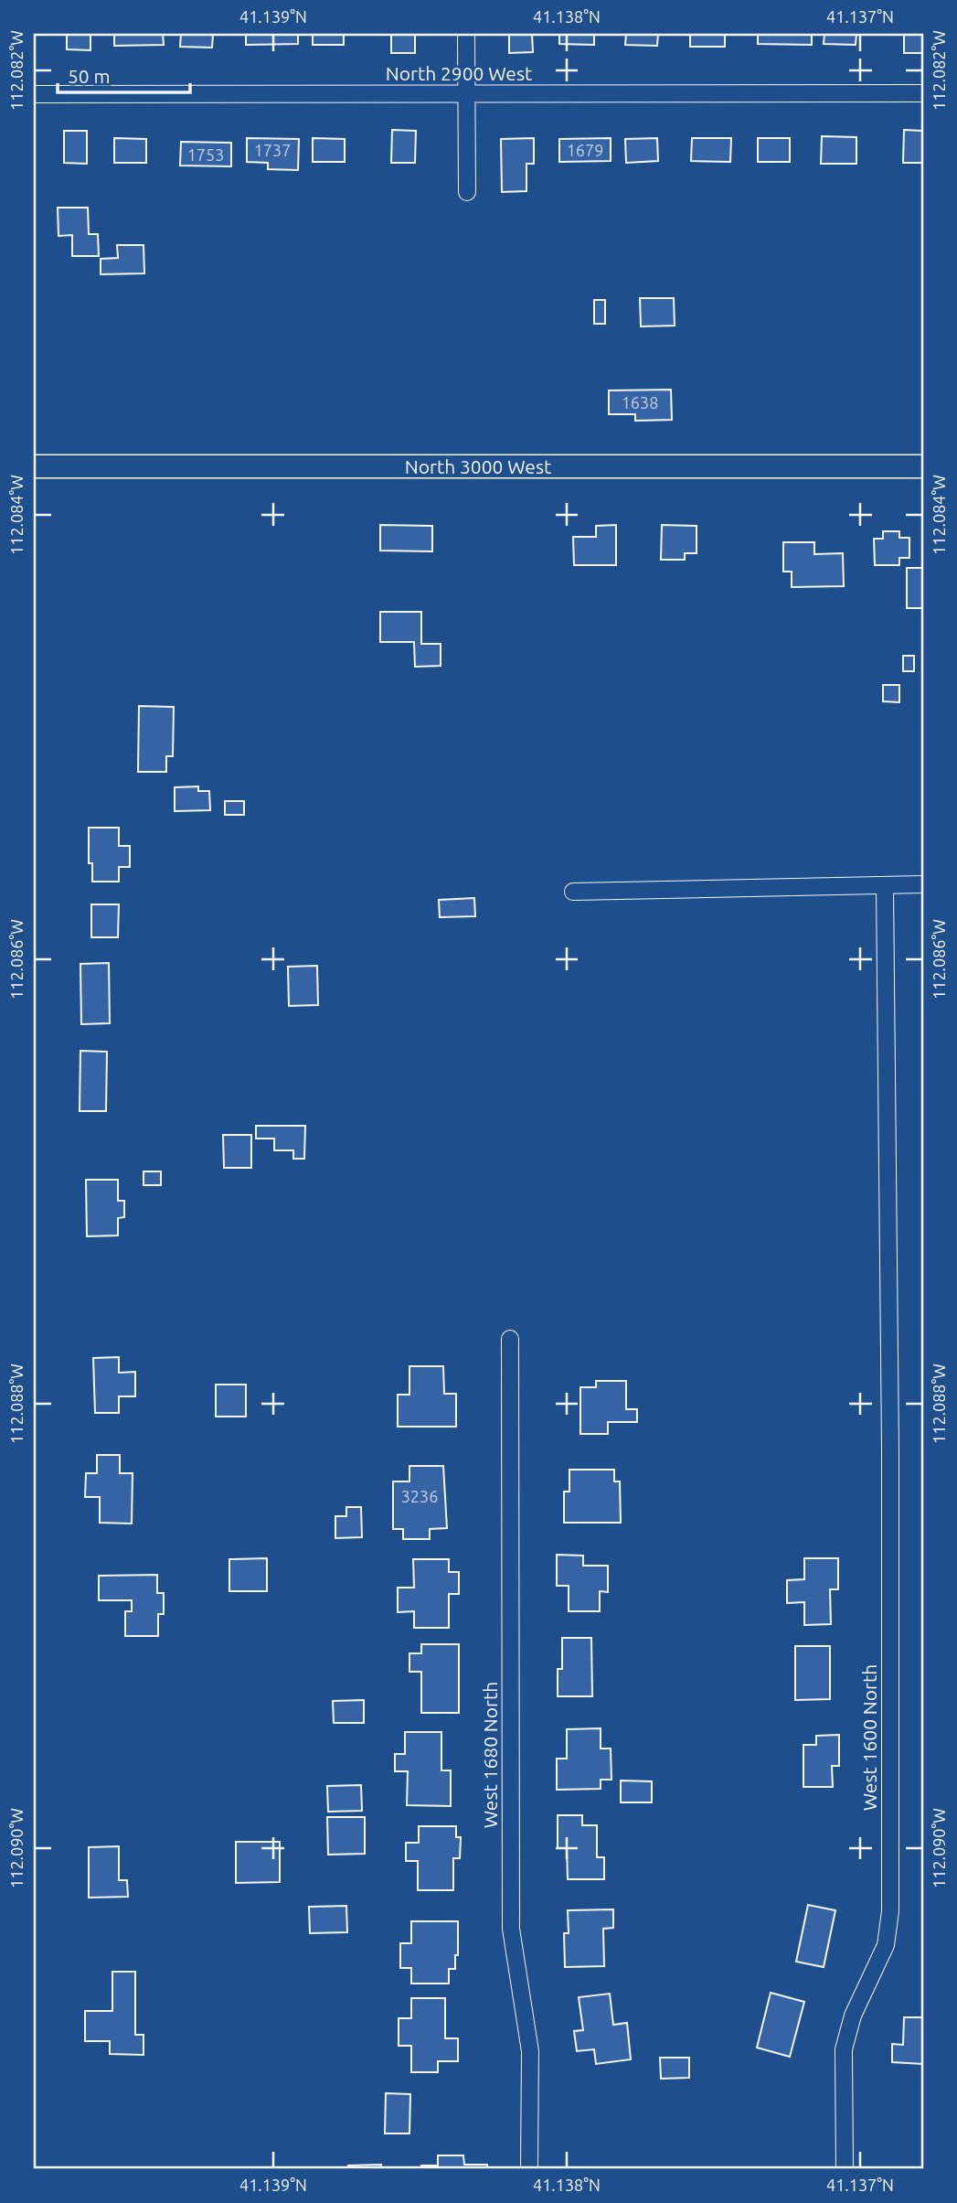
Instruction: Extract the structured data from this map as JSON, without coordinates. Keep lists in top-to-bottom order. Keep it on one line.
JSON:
{"streets":{"main road":["North 3000 West"],"street":["North 2900 West","West 1600 North","West 1680 North"]},"house_numbers":["1737","1679","1753","1638","3236"],"scale_bar":"50 m","coordinates":["41.139°N","41.138°N","41.137°N","112.082°W","112.084°W","112.086°W","112.088°W","112.090°W"]}
